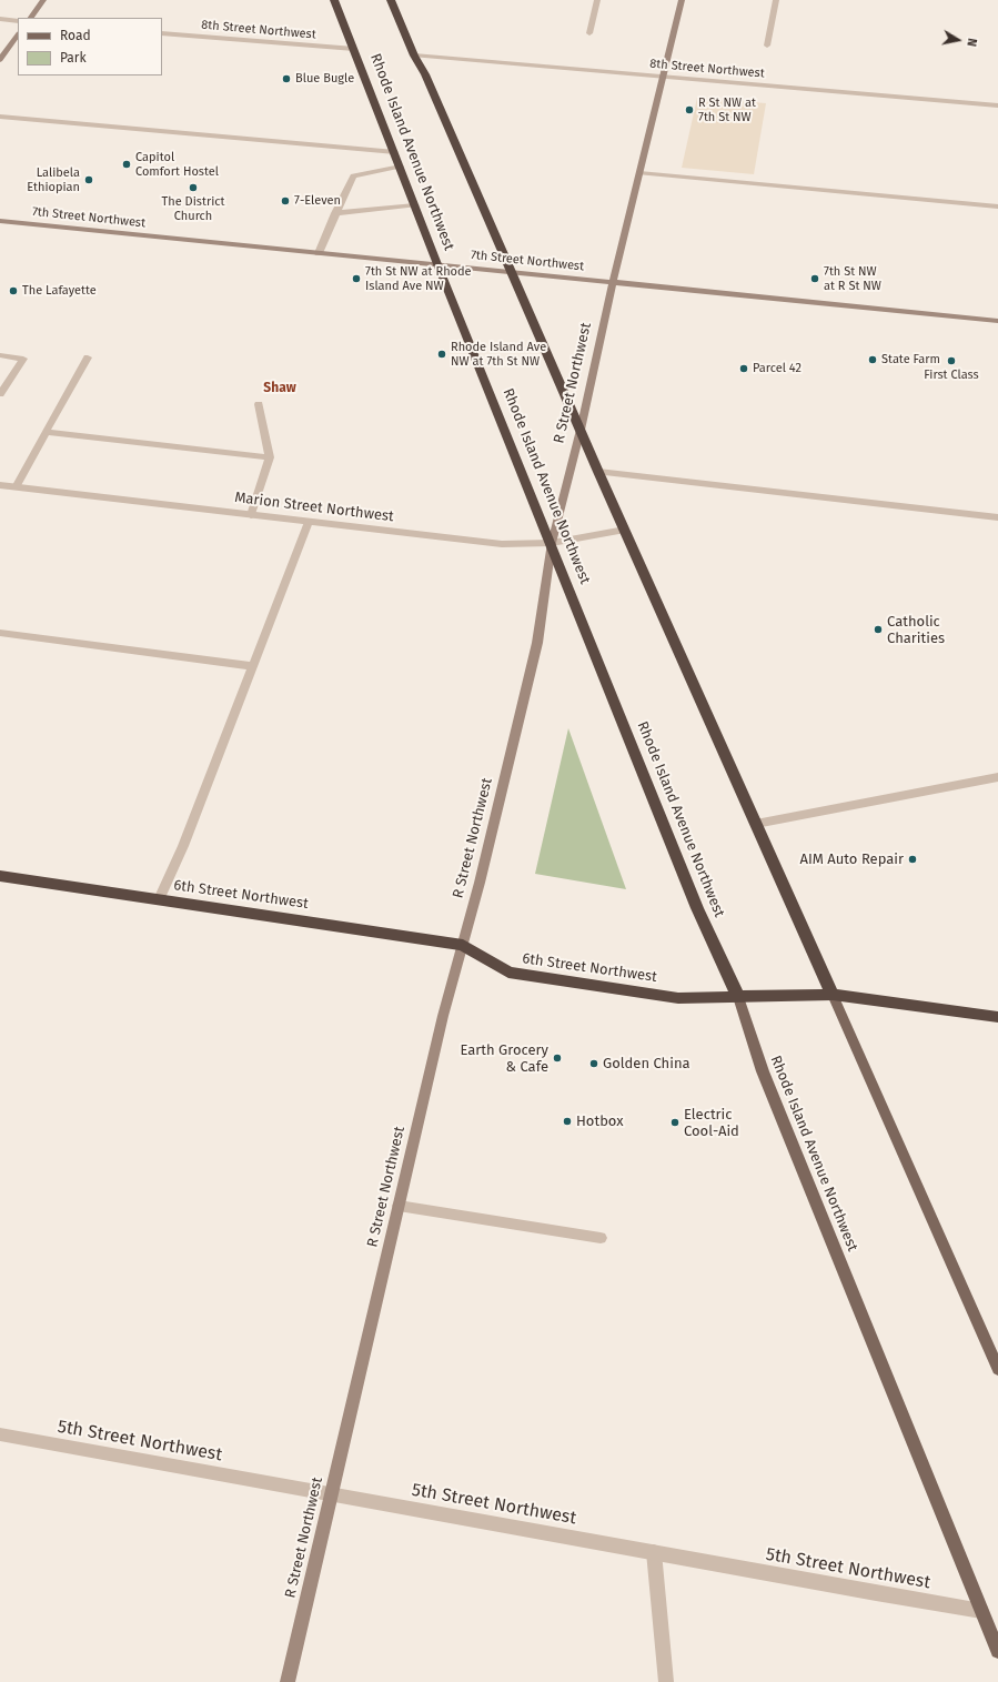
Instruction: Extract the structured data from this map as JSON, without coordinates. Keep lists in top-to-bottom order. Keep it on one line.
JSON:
{"streets":{"highway":["Rhode Island Avenue Northwest","6th Street Northwest"],"street":["8th Street Northwest","7th Street Northwest","R Street Northwest","Marion Street Northwest","5th Street Northwest"]},"crossings":[["8th Street Northwest","Rhode Island Avenue Northwest"],["8th Street Northwest","R Street Northwest"],["Rhode Island Avenue Northwest","7th Street Northwest"],["Rhode Island Avenue Northwest","R Street Northwest"],["Rhode Island Avenue Northwest","Marion Street Northwest"],["Rhode Island Avenue Northwest","6th Street Northwest"],["Rhode Island Avenue Northwest","5th Street Northwest"],["7th Street Northwest","R Street Northwest"],["R Street Northwest","Marion Street Northwest"],["R Street Northwest","6th Street Northwest"],["R Street Northwest","5th Street Northwest"]],"districts":["Shaw"],"places":["Blue Bugle","R St NW at 7th St NW","Capitol Comfort Hostel","Lalibela Ethiopian","The District Church","7-Eleven","7th St NW at Rhode Island Ave NW","7th St NW at R St NW","The Lafayette","Rhode Island Ave NW at 7th St NW","State Farm","First Class","Parcel 42","Catholic Charities","AIM Auto Repair","Earth Grocery & Cafe","Golden China","Hotbox","Electric Cool-Aid"],"legend":["Road","Park"],"north":"right"}
